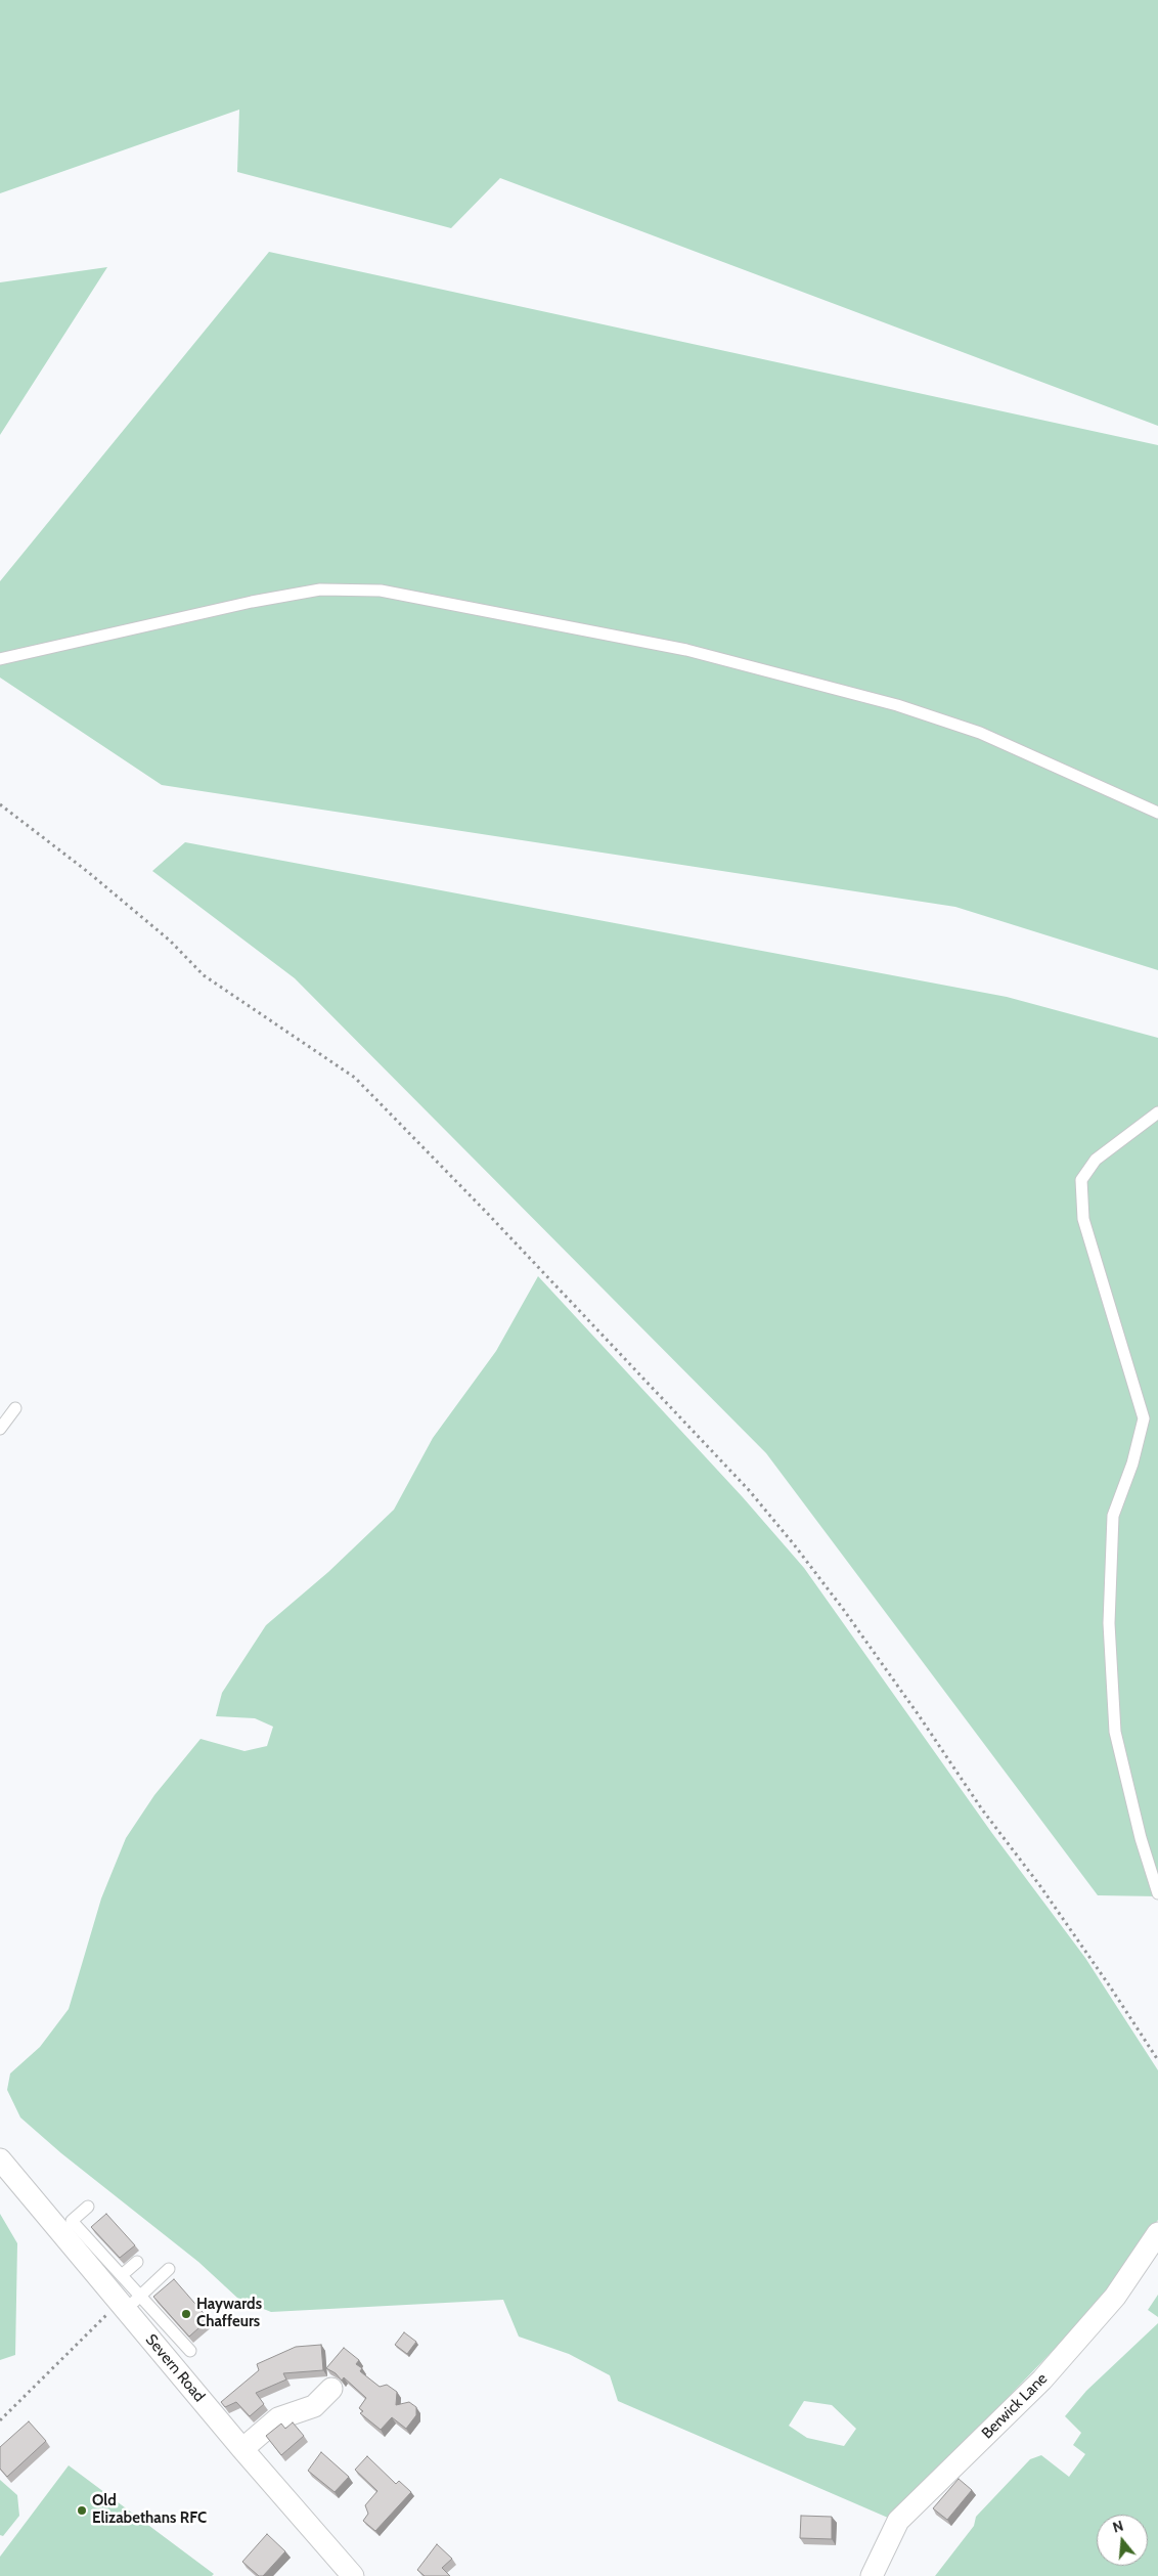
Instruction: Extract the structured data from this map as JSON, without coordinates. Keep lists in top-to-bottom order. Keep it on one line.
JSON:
{"streets":{"street":["Severn Road","Berwick Lane"]},"places":["Haywards Chaffeurs","Old Elizabethans RFC"],"north":"top"}
